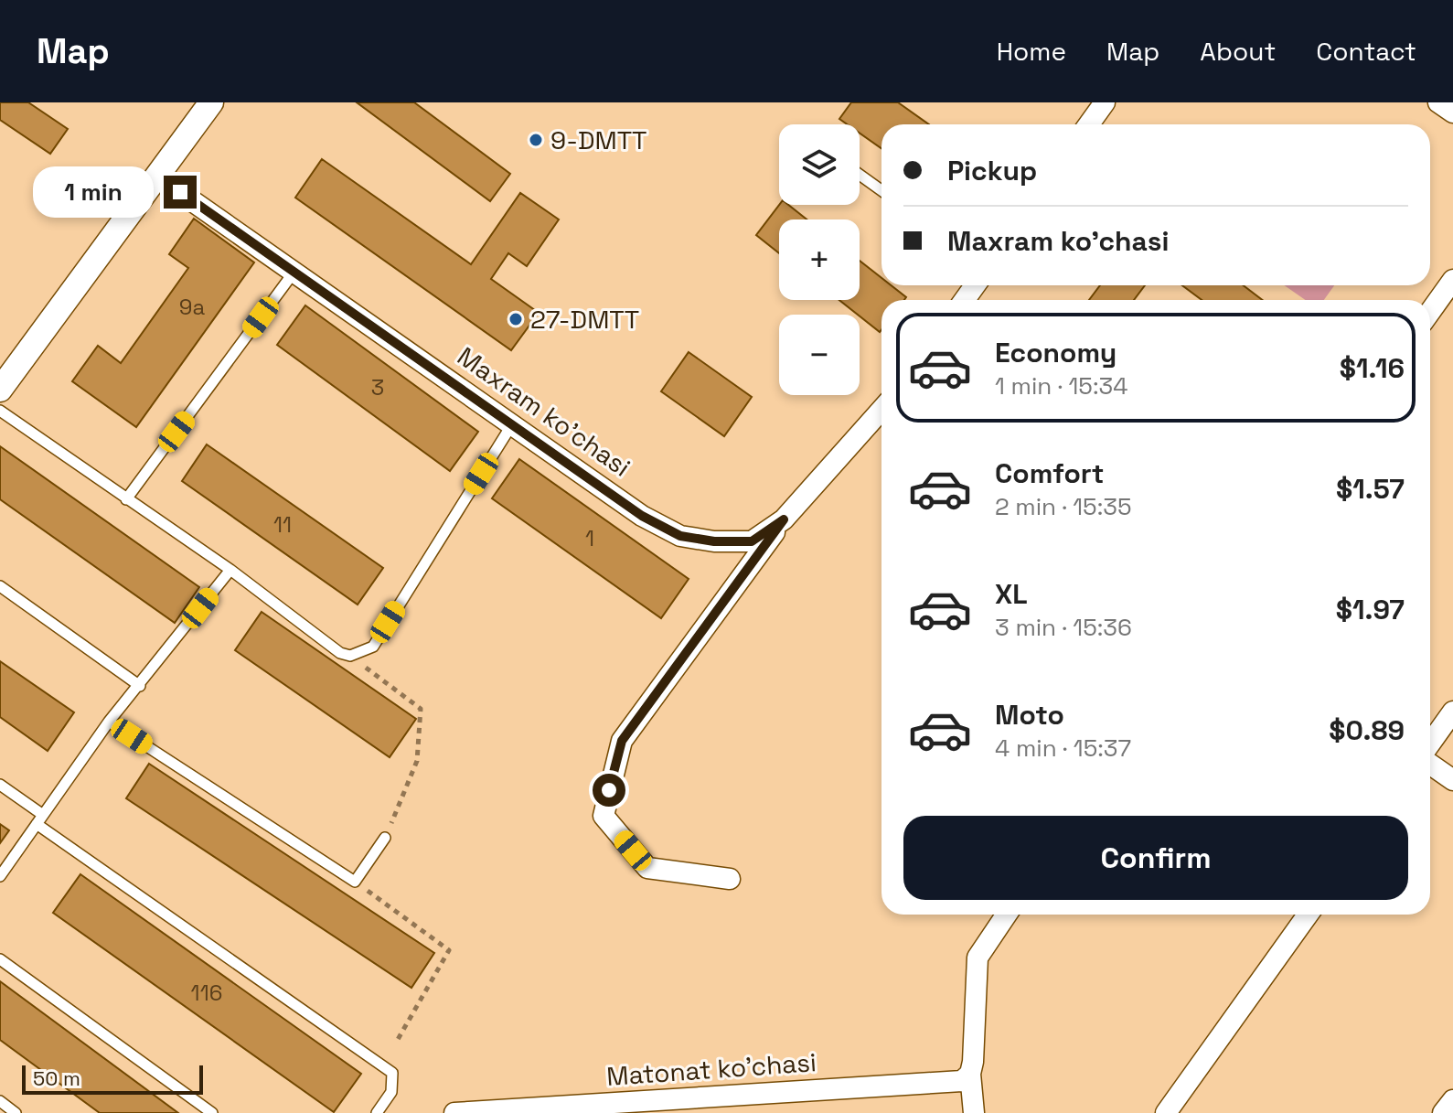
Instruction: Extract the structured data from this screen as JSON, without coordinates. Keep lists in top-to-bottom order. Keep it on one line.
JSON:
{"streets":{"street":["Maxram ko'chasi","Matonat ko'chasi"]},"places":["9-DMTT","27-DMTT"],"house_numbers":["9a","3","11","1","116"],"scale_bar":"50 m","page":{"header":"Map","nav":["Home","Map","About","Contact"],"map_buttons":["+","−"],"banner":["Pickup","Maxram ko'chasi"],"bubble":"1 min","list":[{"name":"Economy","note":"1 min · 15:34","value":"$1.16"},{"name":"Comfort","note":"2 min · 15:35","value":"$1.57"},{"name":"XL","note":"3 min · 15:36","value":"$1.97"},{"name":"Moto","note":"4 min · 15:37","value":"$0.89"}],"buttons":"Confirm","scale":"50 m"}}
